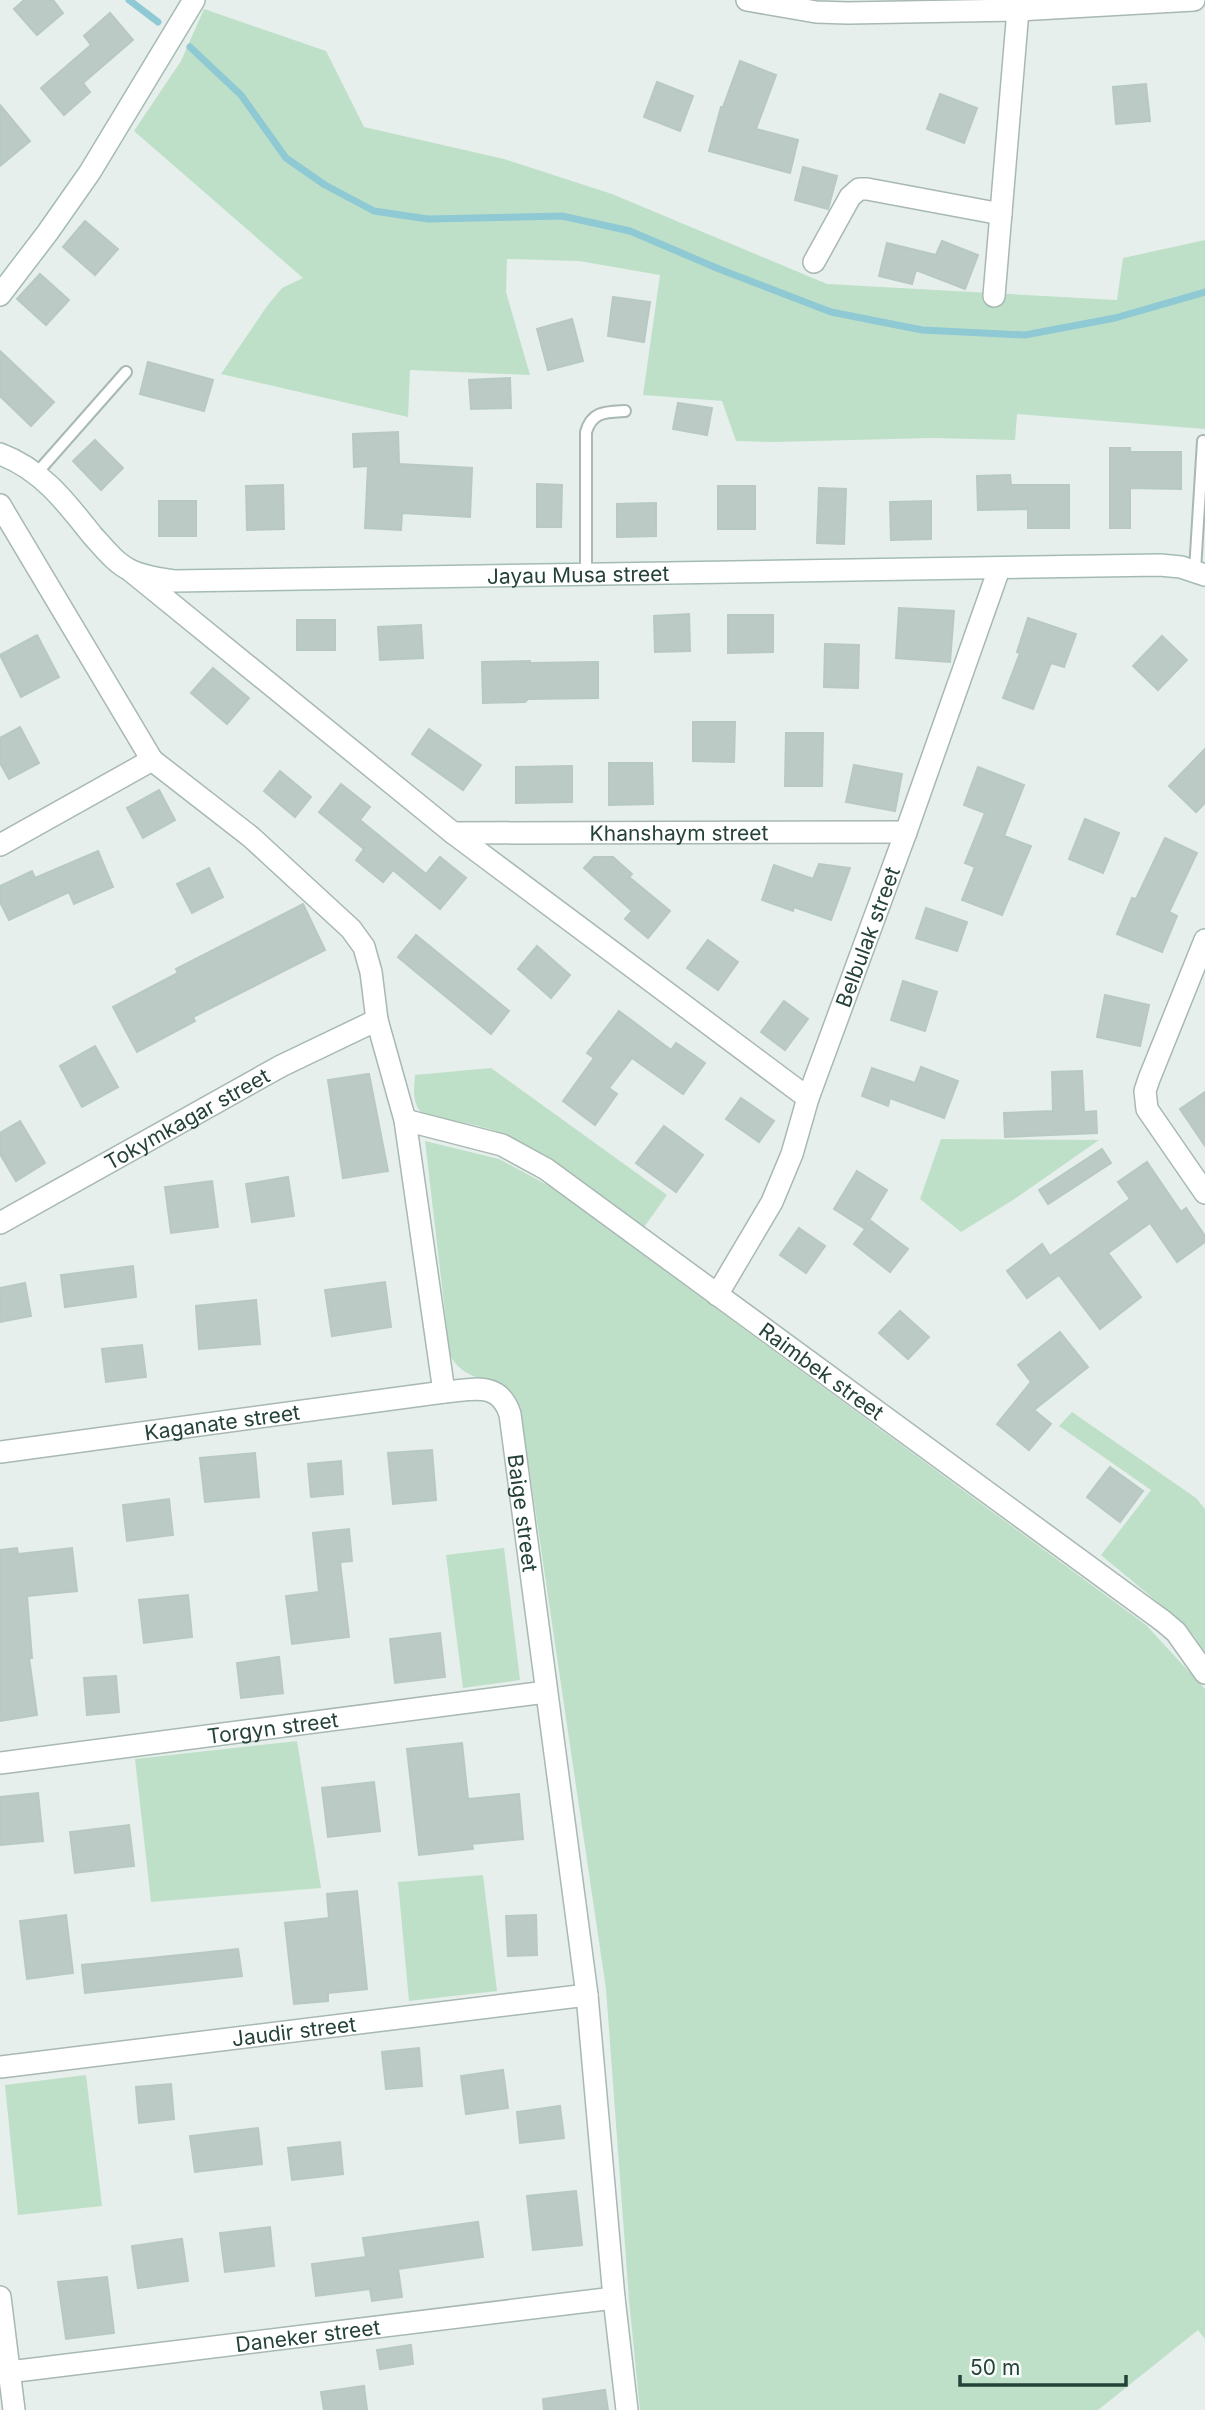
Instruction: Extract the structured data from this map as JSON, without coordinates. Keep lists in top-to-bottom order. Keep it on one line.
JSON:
{"streets":{"street":["Jayau Musa street","Khanshaym street","Belbulak street","Tokymkagar street","Raimbek street","Kaganate street","Baige street","Torgyn street","Jaudir street","Daneker street"]},"crossings":[["Jayau Musa street","Belbulak street"],["Khanshaym street","Belbulak street"],["Belbulak street","Raimbek street"],["Kaganate street","Baige street"],["Baige street","Torgyn street"]],"scale_bar":"50 m"}
